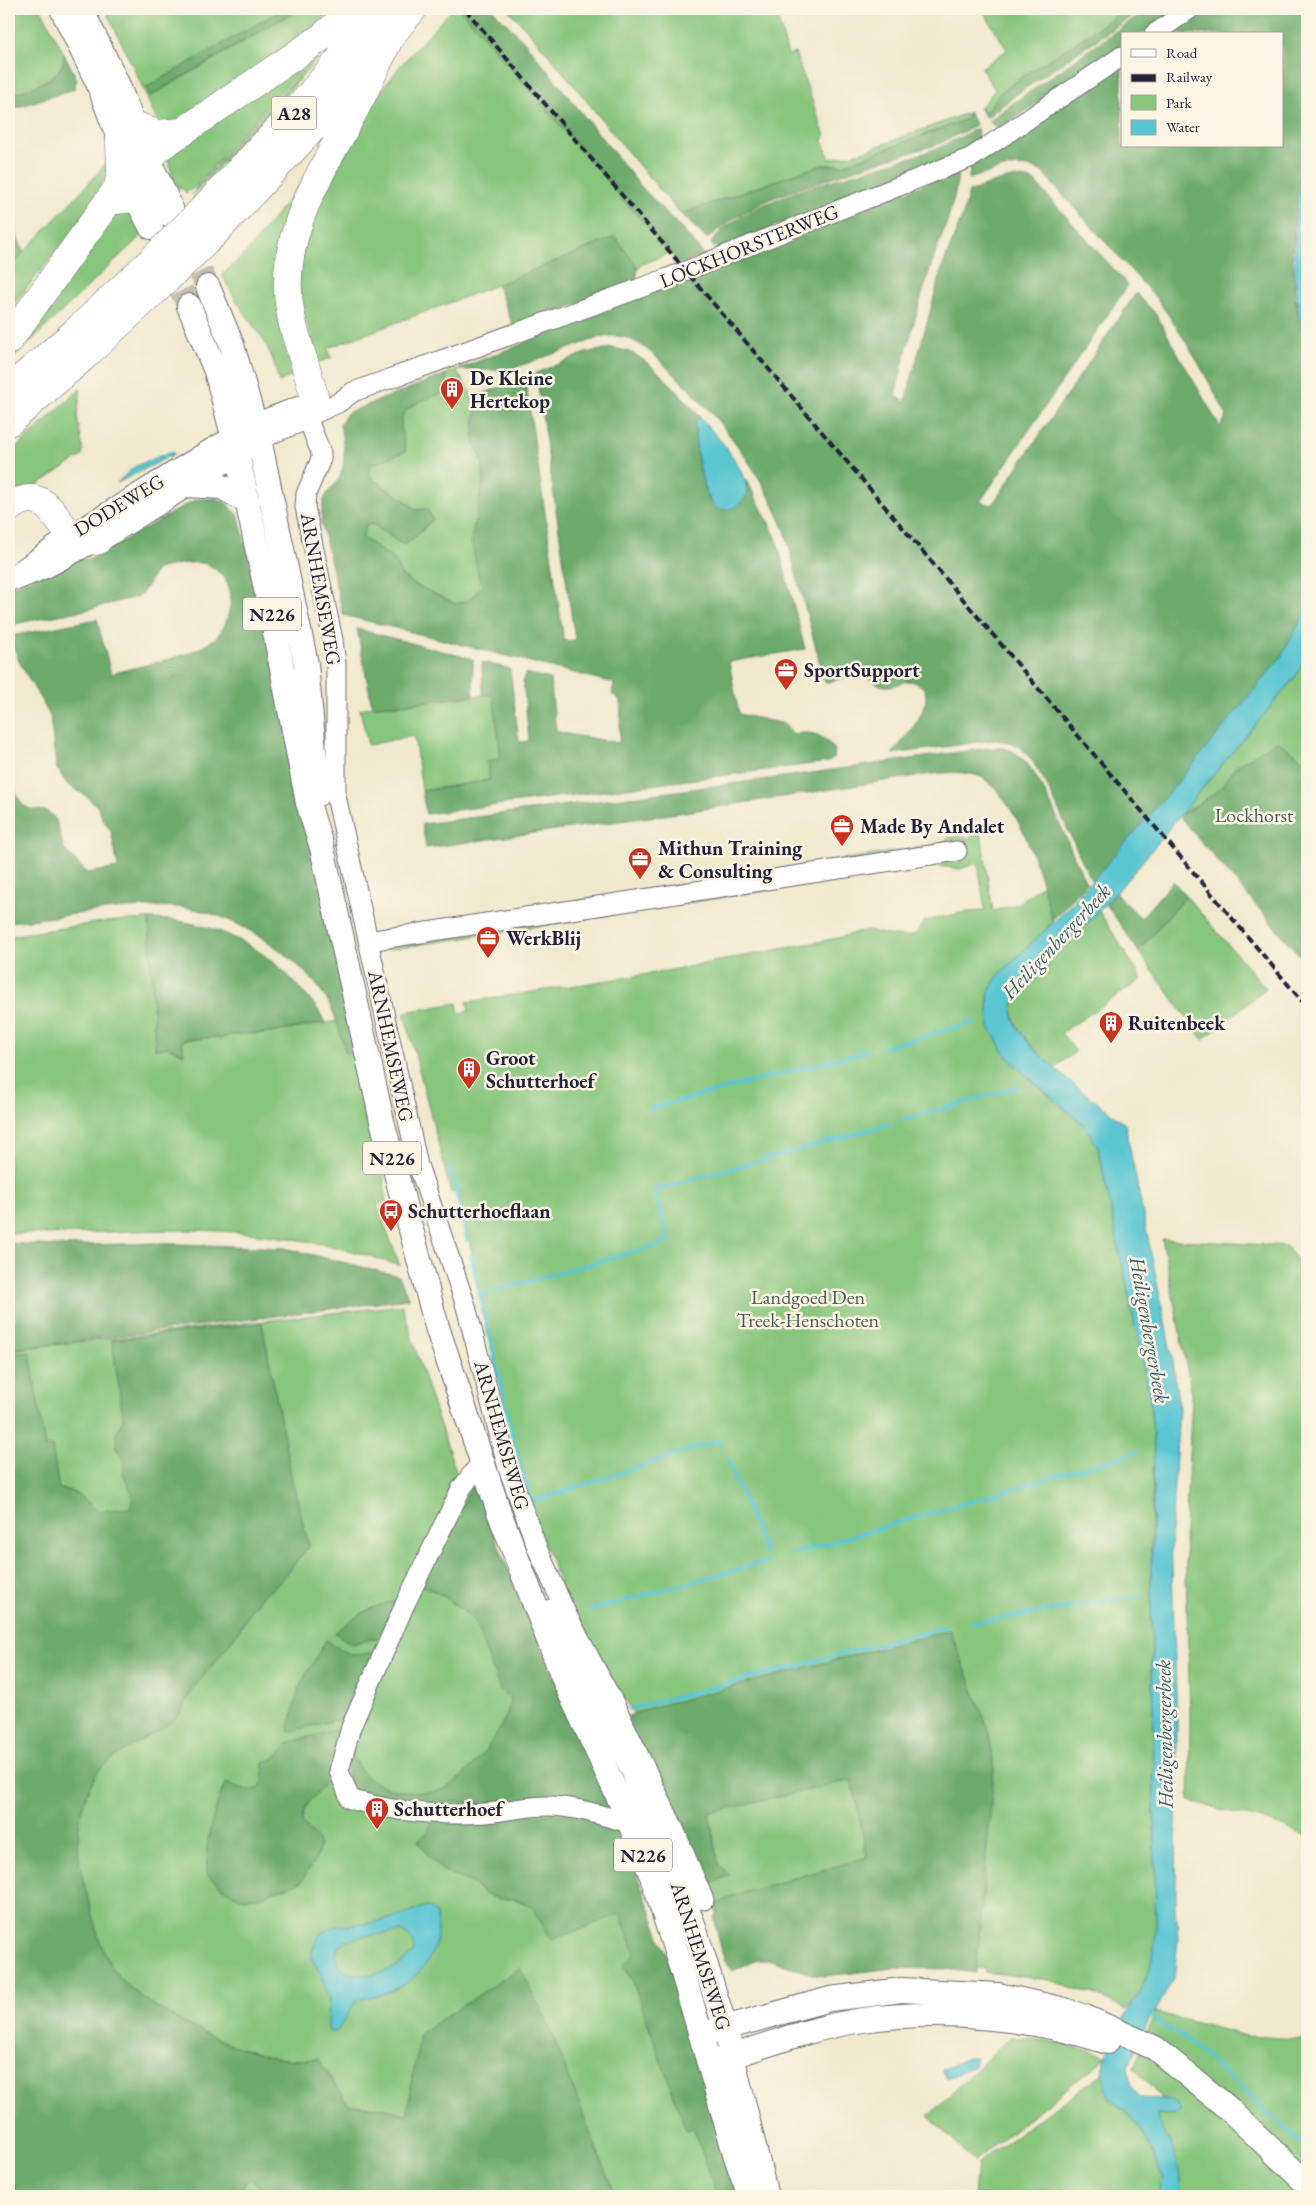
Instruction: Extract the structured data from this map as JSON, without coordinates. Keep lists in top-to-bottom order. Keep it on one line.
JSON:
{"streets":{"highway":["A28"],"main road":["LOCKHORSTERWEG","DODEWEG","ARNHEMSEWEG","N226"]},"crossings":[["A28","LOCKHORSTERWEG"],["A28","ARNHEMSEWEG"],["LOCKHORSTERWEG","DODEWEG"],["LOCKHORSTERWEG","ARNHEMSEWEG"],["LOCKHORSTERWEG","N226"],["DODEWEG","N226"],["ARNHEMSEWEG","N226"]],"water":["Heiligenbergerbeek"],"parks":["Lockhorst","Landgoed Den Treek-Henschoten"],"places":{"building":["De Kleine Hertekop","Ruitenbeek","Groot Schutterhoef","Schutterhoef"],"office":["SportSupport","Made By Andalet","Mithun Training & Consulting","WerkBlij"],"bus stop":["Schutterhoeflaan"]},"legend":["Road","Railway","Park","Water"]}
